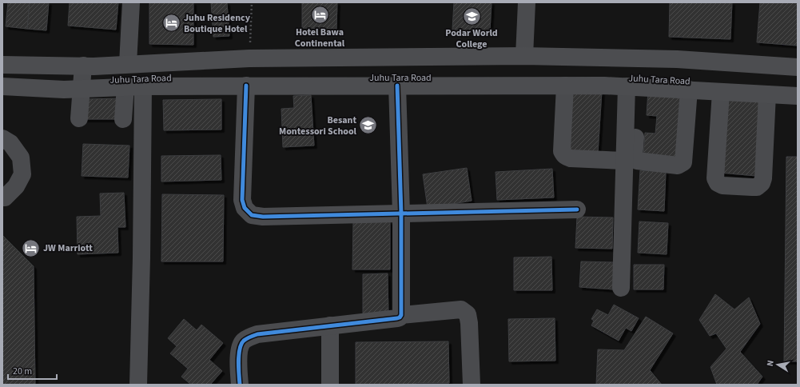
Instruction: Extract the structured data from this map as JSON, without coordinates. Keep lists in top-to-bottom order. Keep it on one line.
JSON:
{"streets":{"main road":["Juhu Tara Road"]},"places":{"hotel":["Hotel Bawa Continental","Juhu Residency Boutique Hotel","JW Marriott"],"school or university":["Podar World College","Besant Montessori School"]},"scale_bar":"20 m","north":"left"}
